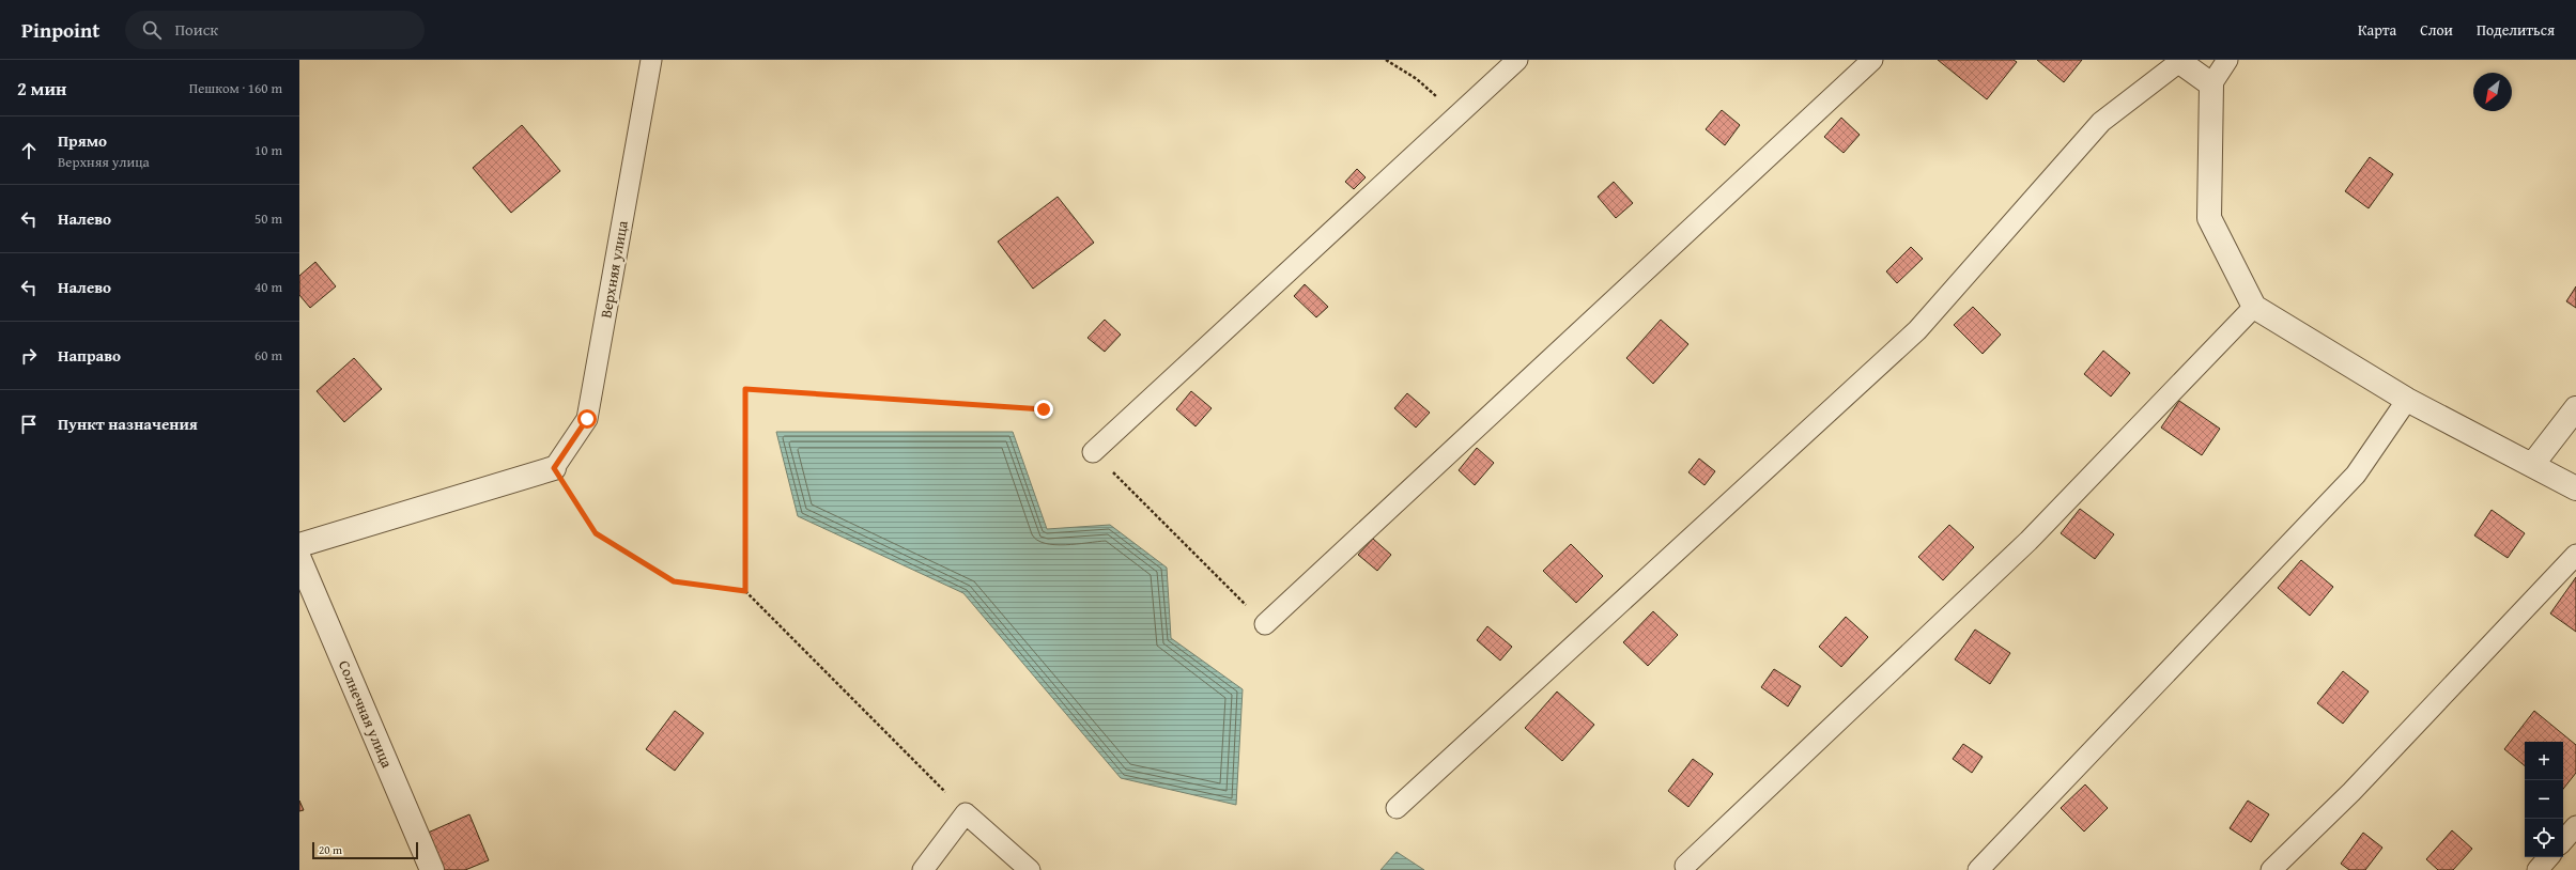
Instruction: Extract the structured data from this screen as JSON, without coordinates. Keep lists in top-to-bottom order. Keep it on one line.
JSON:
{"streets":{"street":["Солнечная улица"],"lane":["Верхняя улица"]},"scale_bar":"20 m","north":"bottom left","page":{"header":"Pinpoint","search":"Поиск","nav":["Карта","Слои","Поделиться"],"heading":["2 мин","Пешком · 160 m"],"list":[["Прямо","Верхняя улица","10 m"],["Налево","50 m"],["Налево","40 m"],["Направо","60 m"],"Пункт назначения"],"map_buttons":["+","−"],"scale":"20 m"}}
